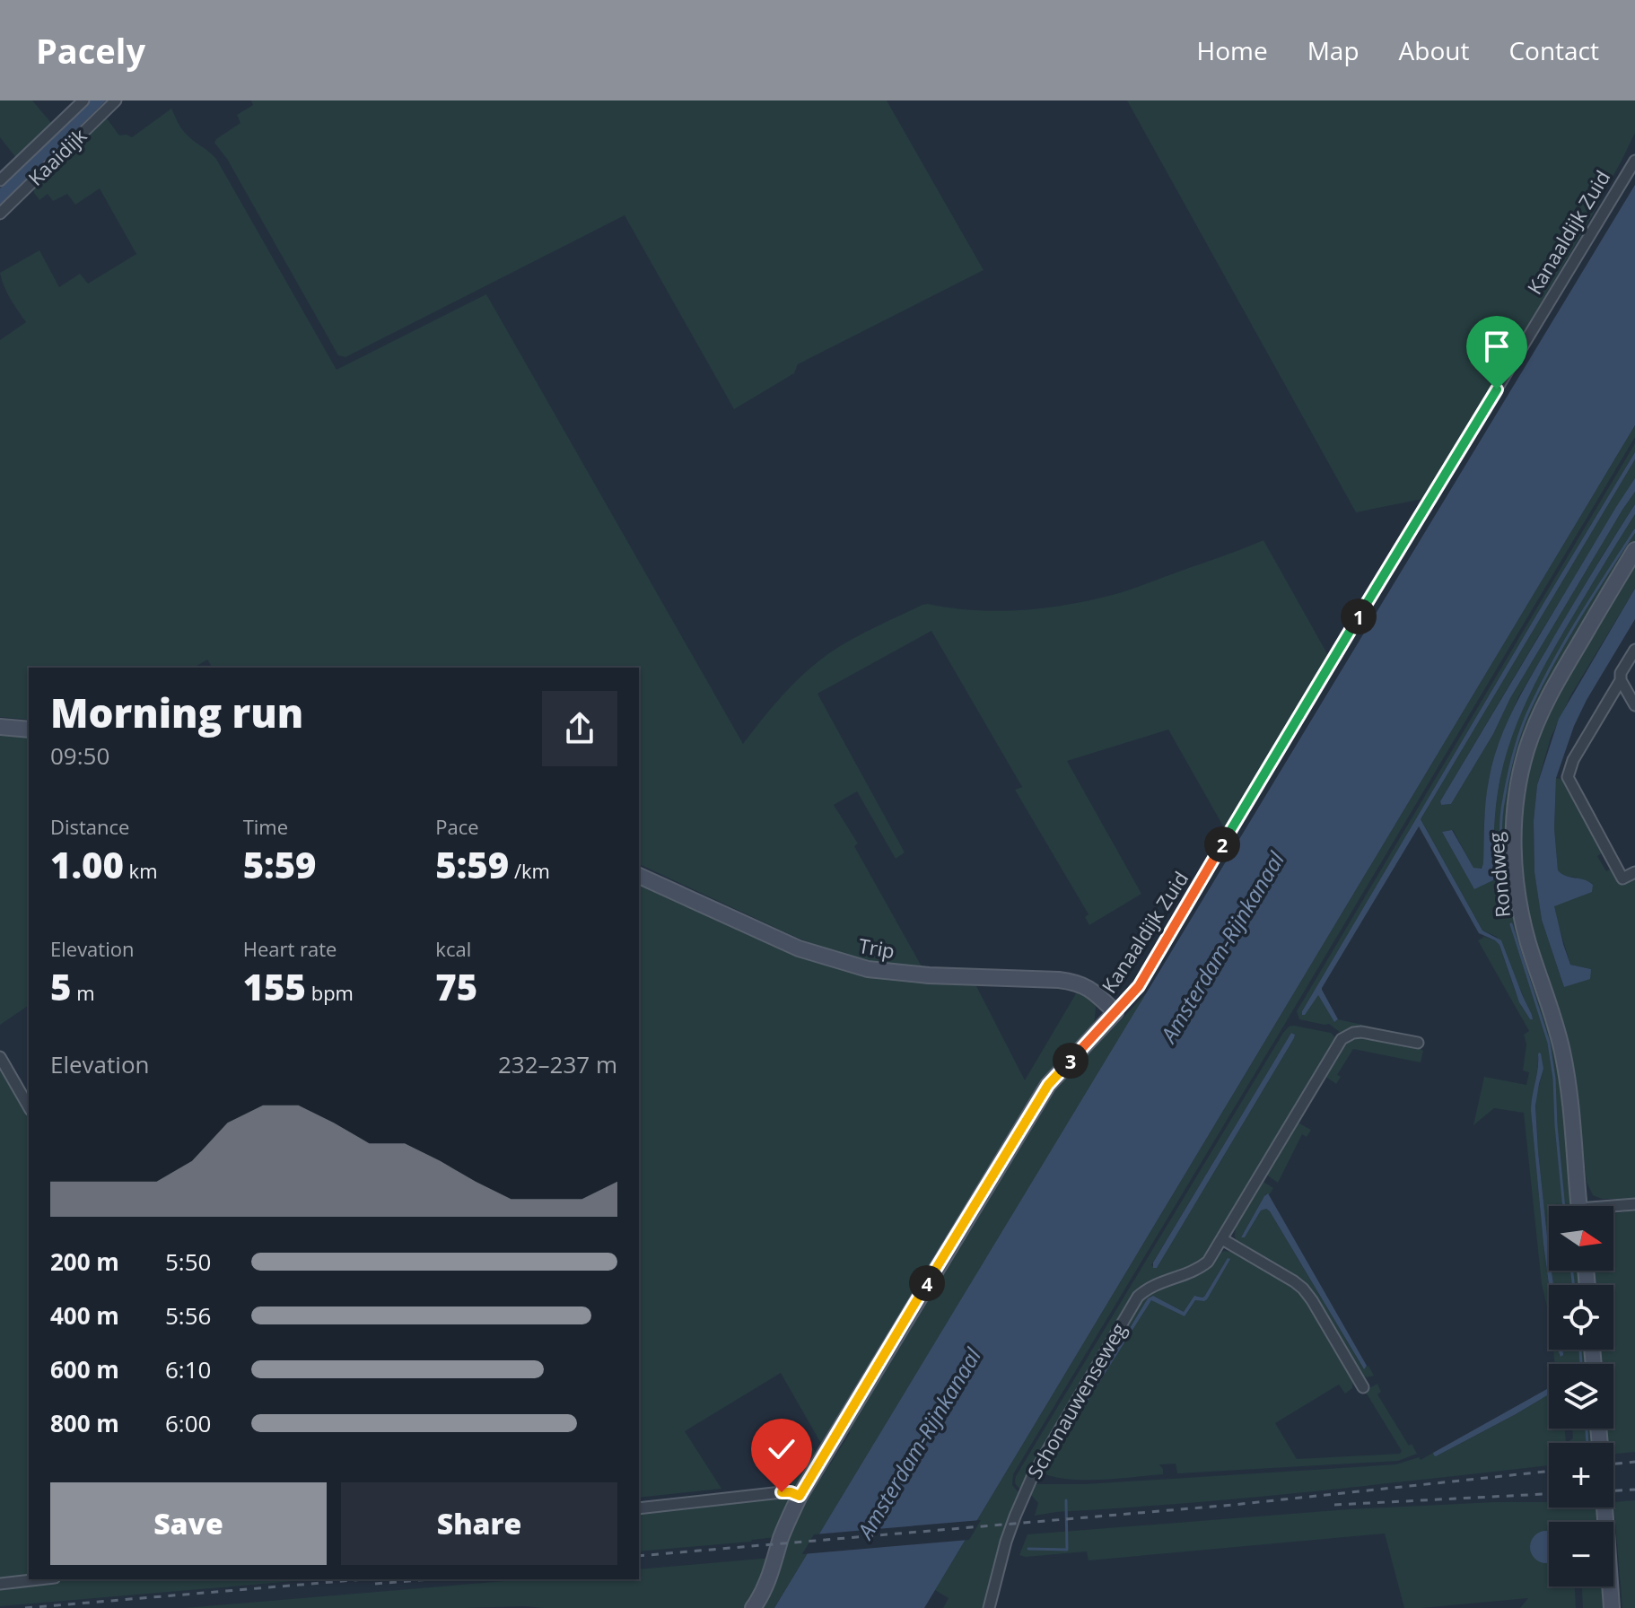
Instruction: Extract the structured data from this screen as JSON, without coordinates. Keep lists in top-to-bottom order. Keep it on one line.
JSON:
{"streets":{"street":["Kaaidijk","Kanaaldijk Zuid","Rondweg","Trip","Schonauwenseweg"]},"crossings":[["Kanaaldijk Zuid","Trip"]],"water":["Amsterdam-Rijnkanaal"],"north":"right","page":{"header":"Pacely","nav":["Home","Map","About","Contact"],"pins":["1","2","3","4"],"heading":["Morning run","09:50"],"stats":[["Distance","1.00 km"],["Time","5:59"],["Pace","5:59 /km"],["Elevation","5 m"],["Heart rate","155 bpm"],["kcal","75"]],"chart":["Elevation","232–237 m"],"map_buttons":["+","−"],"list":[{"name":"200 m","note":"5:50"},{"name":"400 m","note":"5:56"},{"name":"600 m","note":"6:10"},{"name":"800 m","note":"6:00"}],"buttons":["Save","Share"]}}
